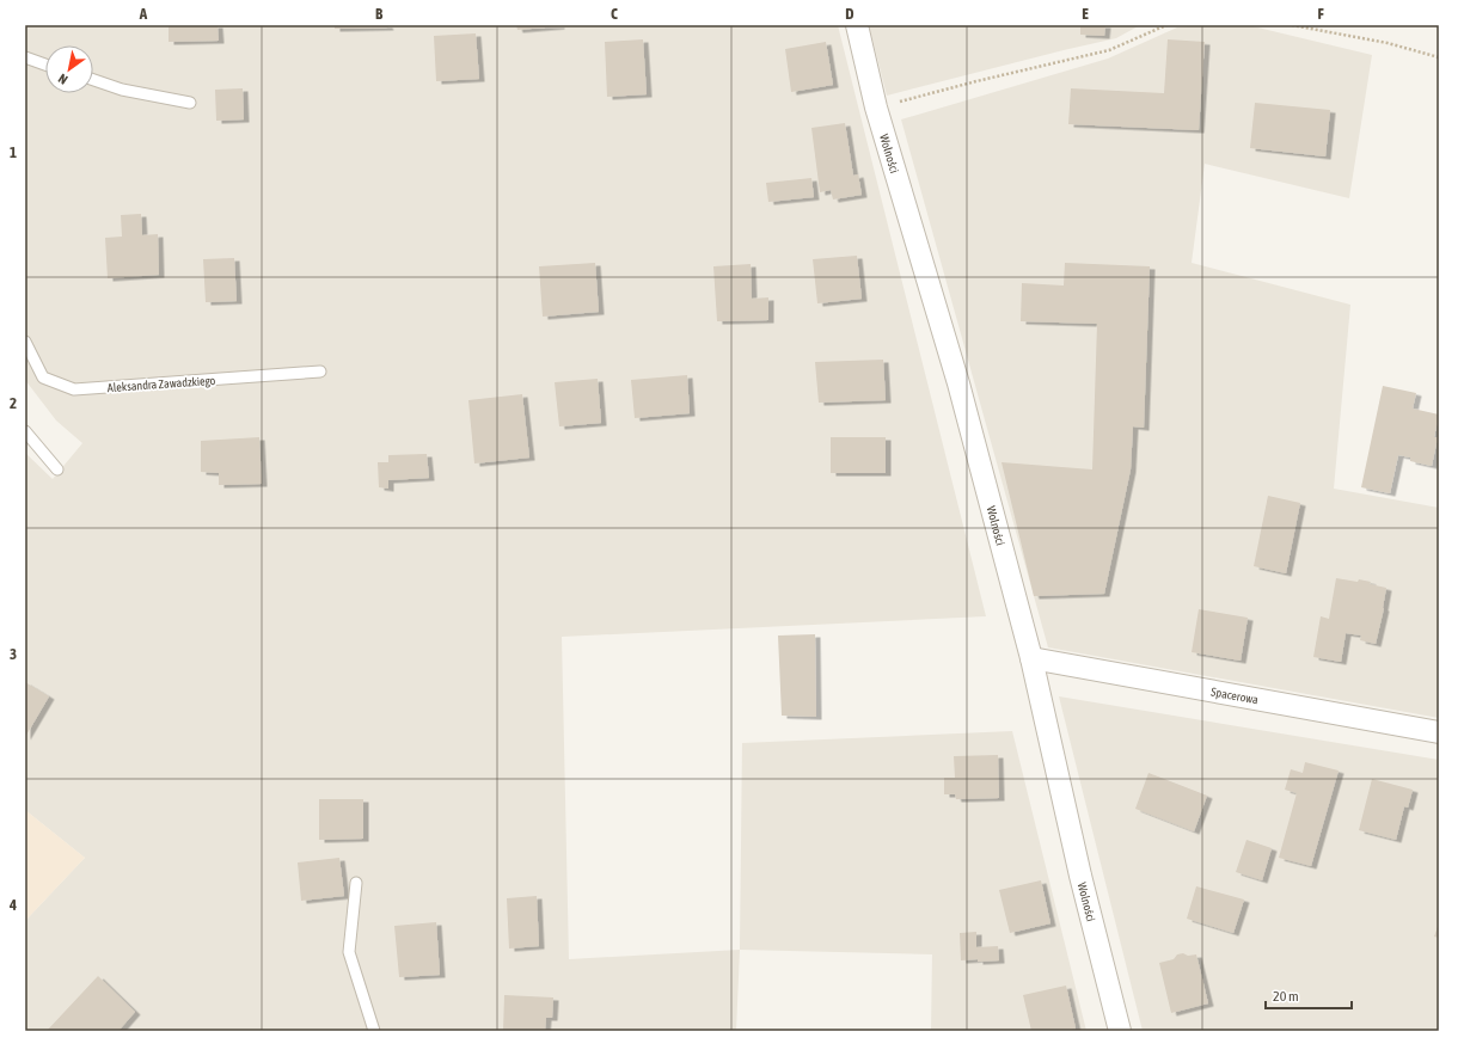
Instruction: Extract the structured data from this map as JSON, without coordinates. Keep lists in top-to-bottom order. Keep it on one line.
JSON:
{"streets":{"street":["Wolności","Spacerowa"],"lane":["Aleksandra Zawadzkiego"]},"crossings":[["Wolności","Spacerowa"]],"scale_bar":"20 m","north":"bottom left","grid":{"columns":["A","B","C","D","E","F"],"rows":["1","2","3","4"]}}
